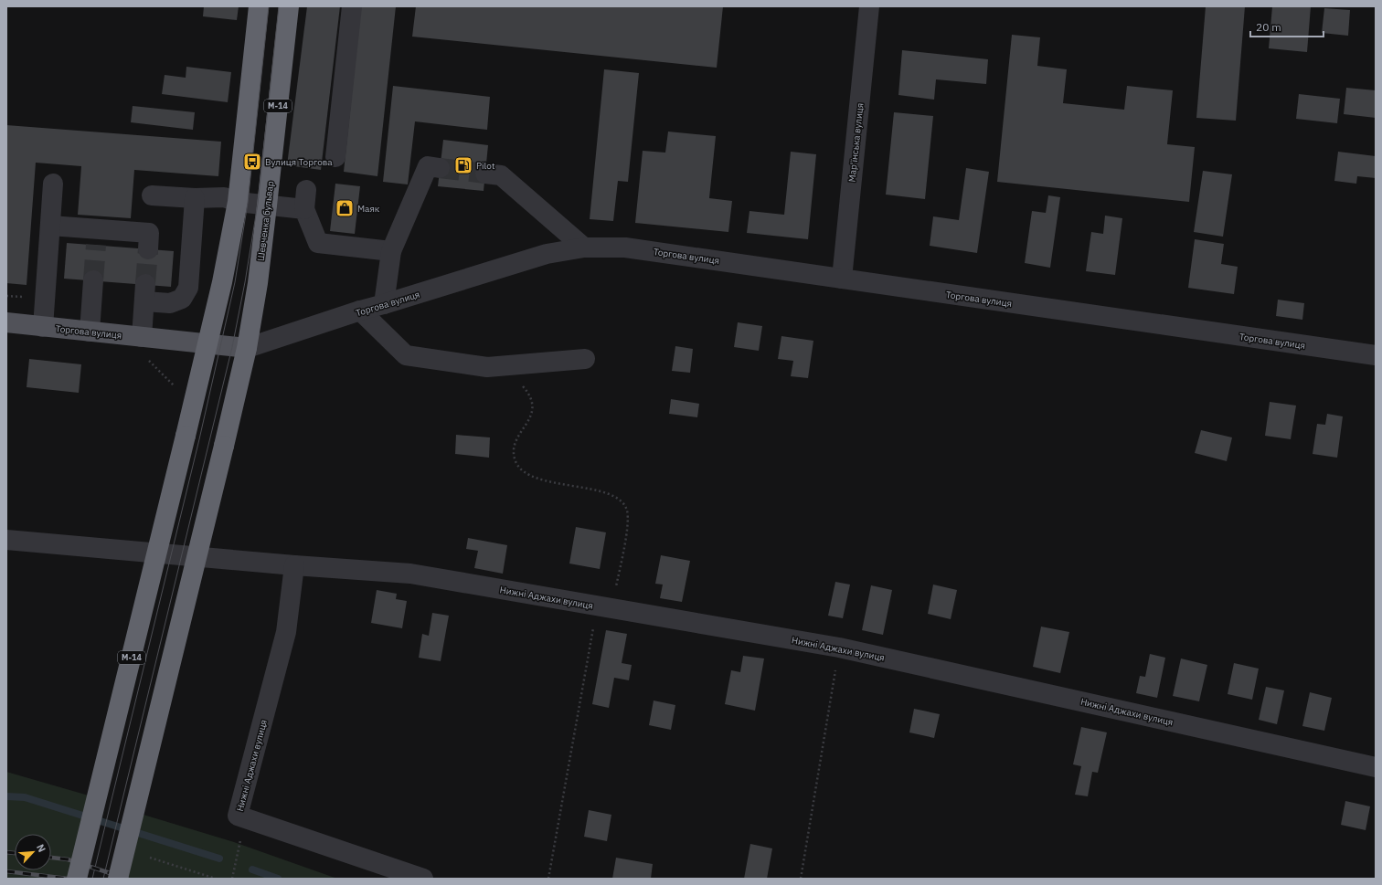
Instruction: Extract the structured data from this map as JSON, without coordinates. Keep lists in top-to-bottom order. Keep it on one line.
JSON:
{"streets":{"highway":["М-14","Шевченка бульвар"],"main road":["Торгова вулиця"],"street":["Мар'їнська вулиця","Нижні Аджахи вулиця"]},"crossings":[["М-14","Шевченка бульвар"],["М-14","Торгова вулиця"],["Мар'їнська вулиця","Торгова вулиця"],["Шевченка бульвар","Торгова вулиця"]],"places":{"bus stop":["Вулиця Торгова"],"fuel station":["Pilot"],"shop":["Маяк"]},"scale_bar":"20 m","north":"top right"}
